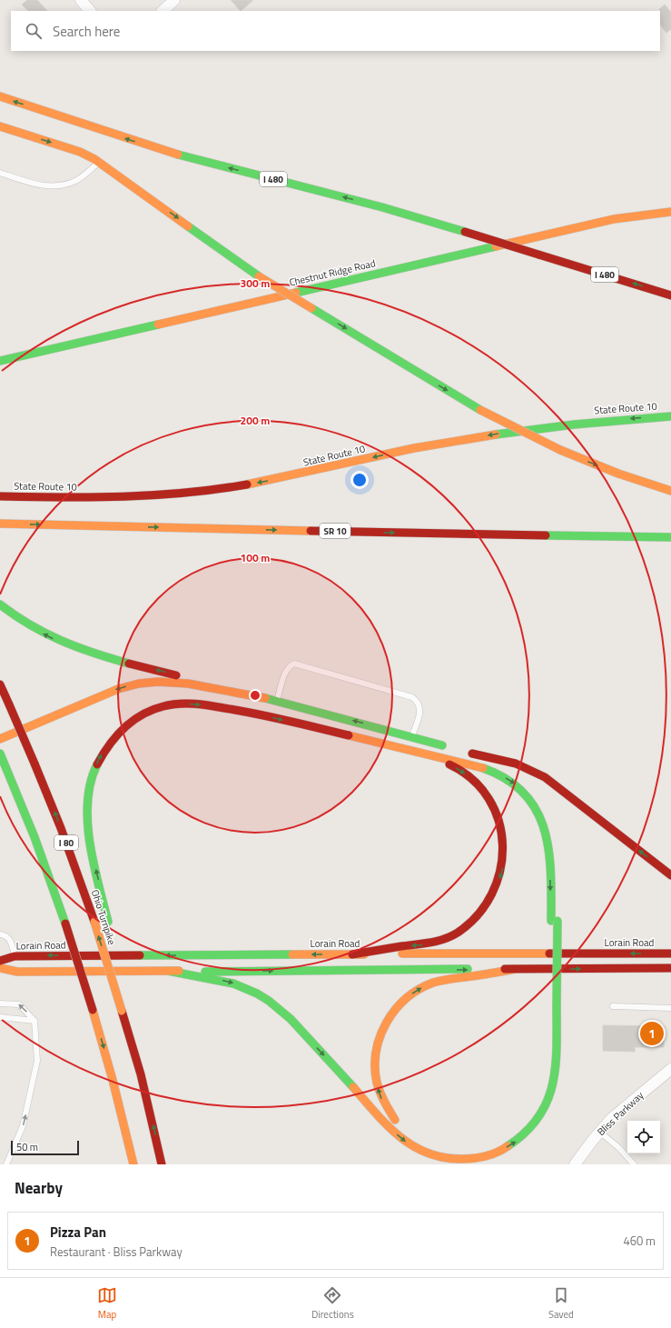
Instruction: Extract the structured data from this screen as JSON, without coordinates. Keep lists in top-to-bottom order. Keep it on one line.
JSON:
{"streets":{"main road":["I 480","Chestnut Ridge Road","State Route 10","SR 10","I 80","Ohio Turnpike","Lorain Road"],"street":["Bliss Parkway"]},"scale_bar":"50 m","page":{"search":"Search here","pins":"1","scale":"50 m","heading":"Nearby","list":[{"mark":"1","name":"Pizza Pan","note":"Restaurant · Bliss Parkway","value":"460 m"}],"nav":["Map","Directions","Saved"]},"rings":["300 m","200 m","100 m"]}
